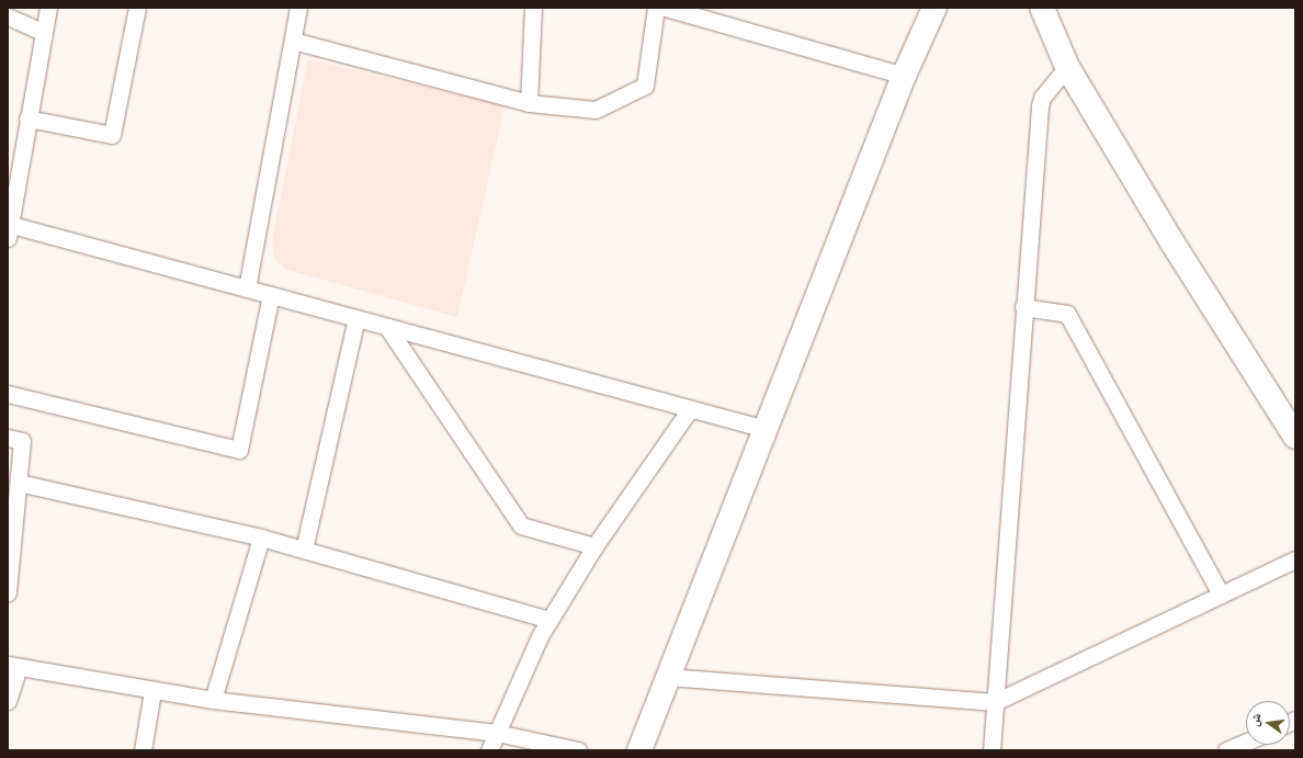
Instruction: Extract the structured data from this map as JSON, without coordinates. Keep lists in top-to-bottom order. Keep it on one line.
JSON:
{"north":"left"}
